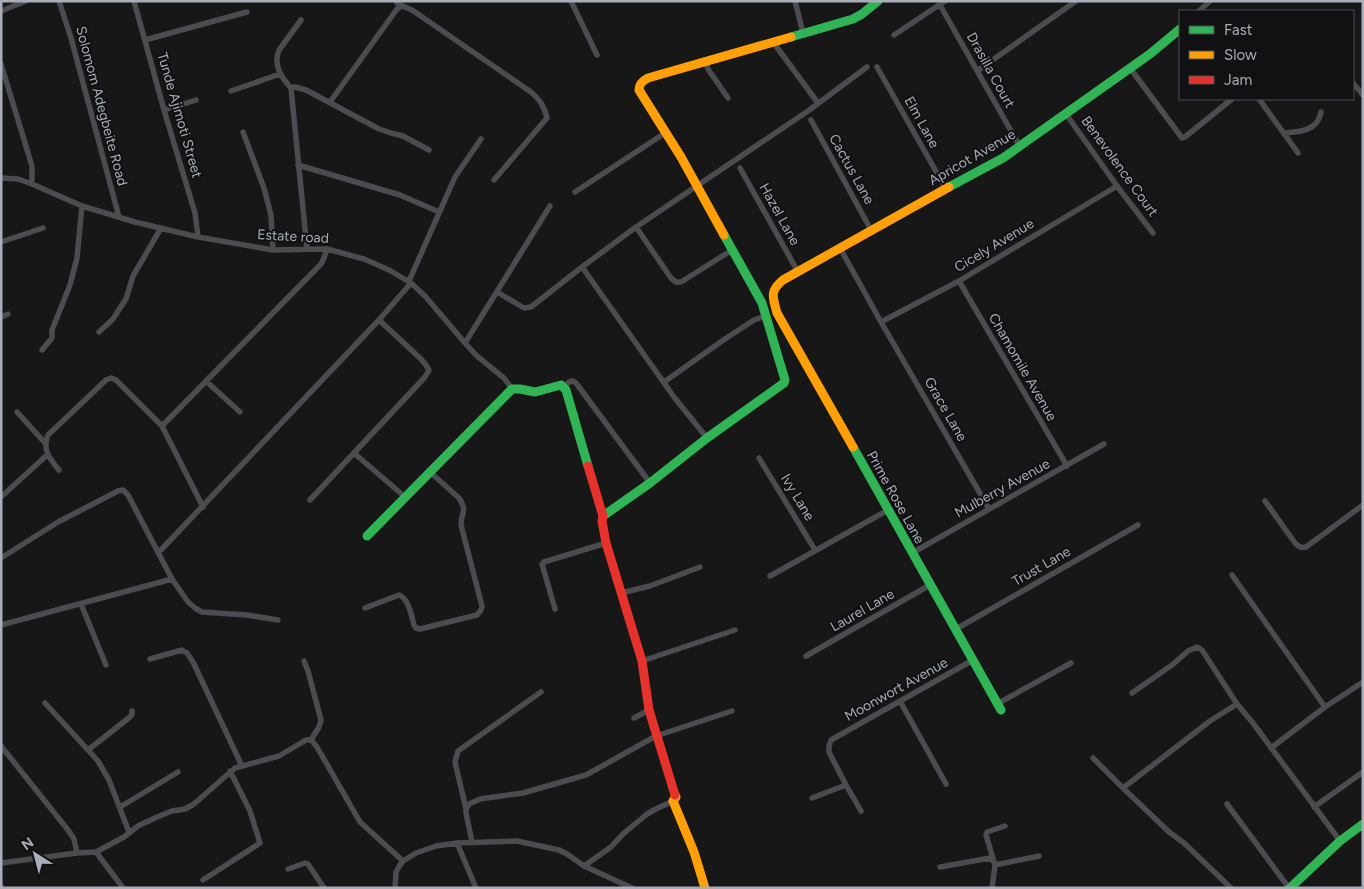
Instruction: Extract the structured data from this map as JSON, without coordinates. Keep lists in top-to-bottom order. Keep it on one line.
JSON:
{"streets":{"street":["Drasilla Court","Solomom Adegbeite Road","Tunde Ajimoti Street","Elm Lane","Apricot Avenue","Benevolence Court","Cactus Lane","Hazel Lane","Estate road","Cicely Avenue","Chamomile Avenue","Grace Lane","Mulberry Avenue","Ivy Lane","Prime Rose Lane","Trust Lane","Laurel Lane","Moonwort Avenue"]},"crossings":[["Drasilla Court","Apricot Avenue"],["Solomom Adegbeite Road","Estate road"],["Tunde Ajimoti Street","Estate road"],["Elm Lane","Apricot Avenue"],["Apricot Avenue","Benevolence Court"],["Apricot Avenue","Cactus Lane"],["Apricot Avenue","Hazel Lane"],["Apricot Avenue","Grace Lane"],["Apricot Avenue","Prime Rose Lane"],["Benevolence Court","Cicely Avenue"],["Cicely Avenue","Chamomile Avenue"],["Cicely Avenue","Grace Lane"],["Chamomile Avenue","Mulberry Avenue"],["Grace Lane","Mulberry Avenue"],["Mulberry Avenue","Prime Rose Lane"],["Prime Rose Lane","Trust Lane"],["Prime Rose Lane","Laurel Lane"],["Prime Rose Lane","Moonwort Avenue"]],"legend":["Fast","Slow","Jam"],"north":"top left"}
